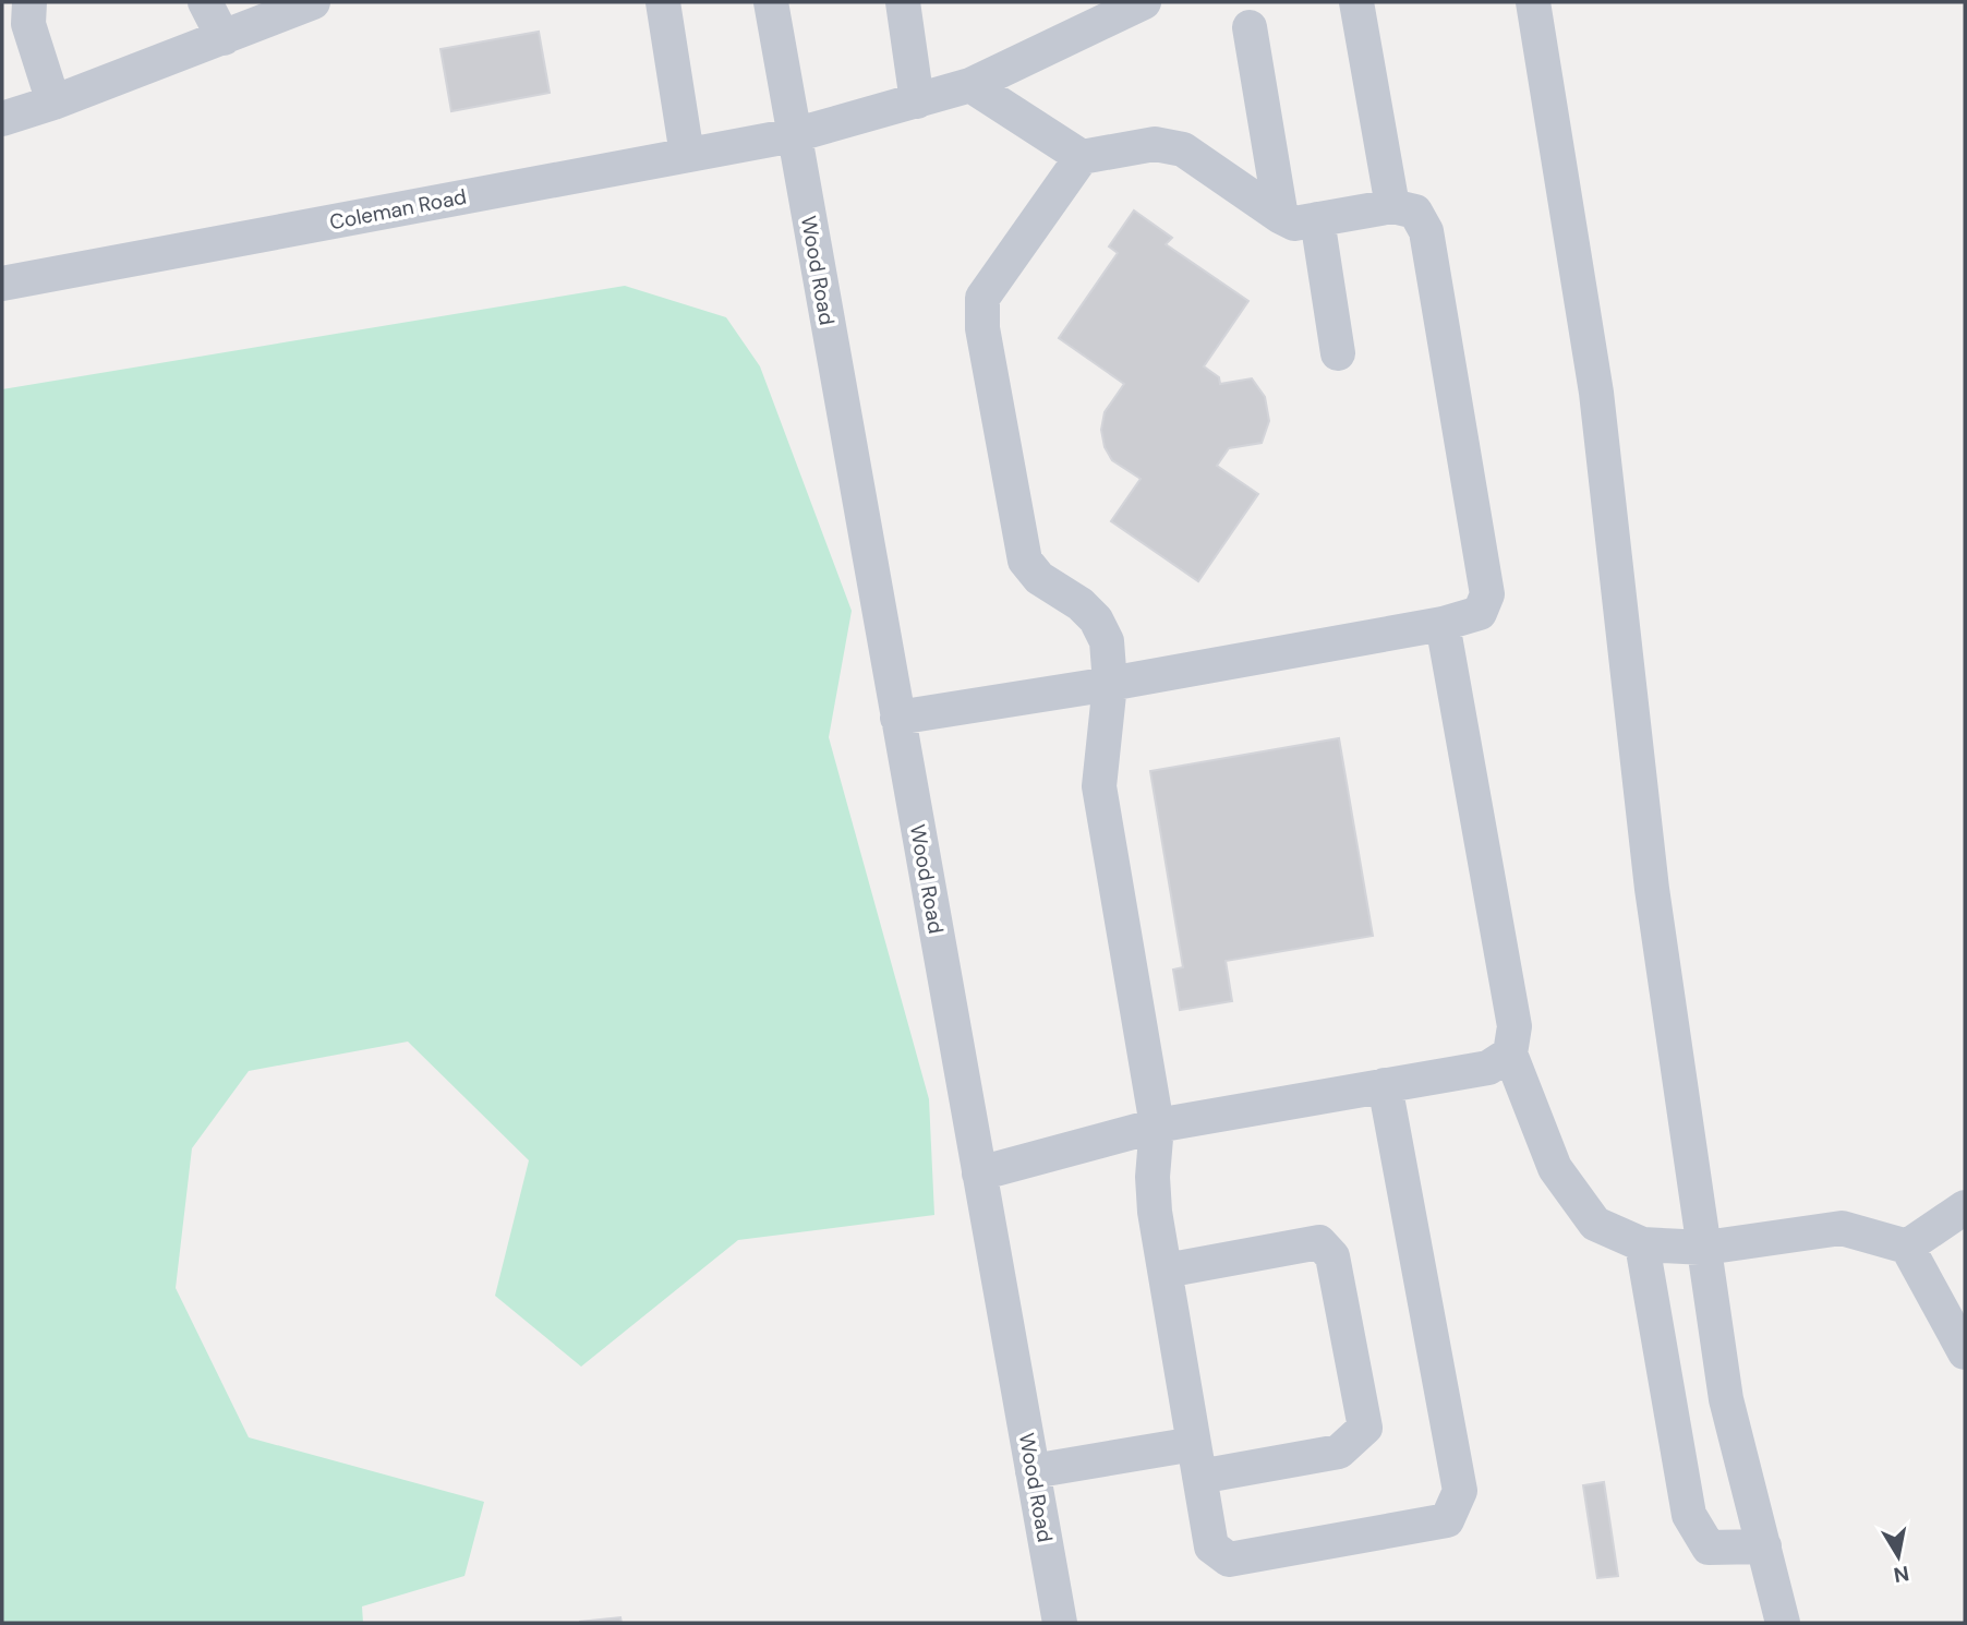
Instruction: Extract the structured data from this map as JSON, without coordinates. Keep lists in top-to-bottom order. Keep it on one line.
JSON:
{"streets":{"street":["Coleman Road","Wood Road"]},"crossings":[["Coleman Road","Wood Road"]],"north":"bottom"}
